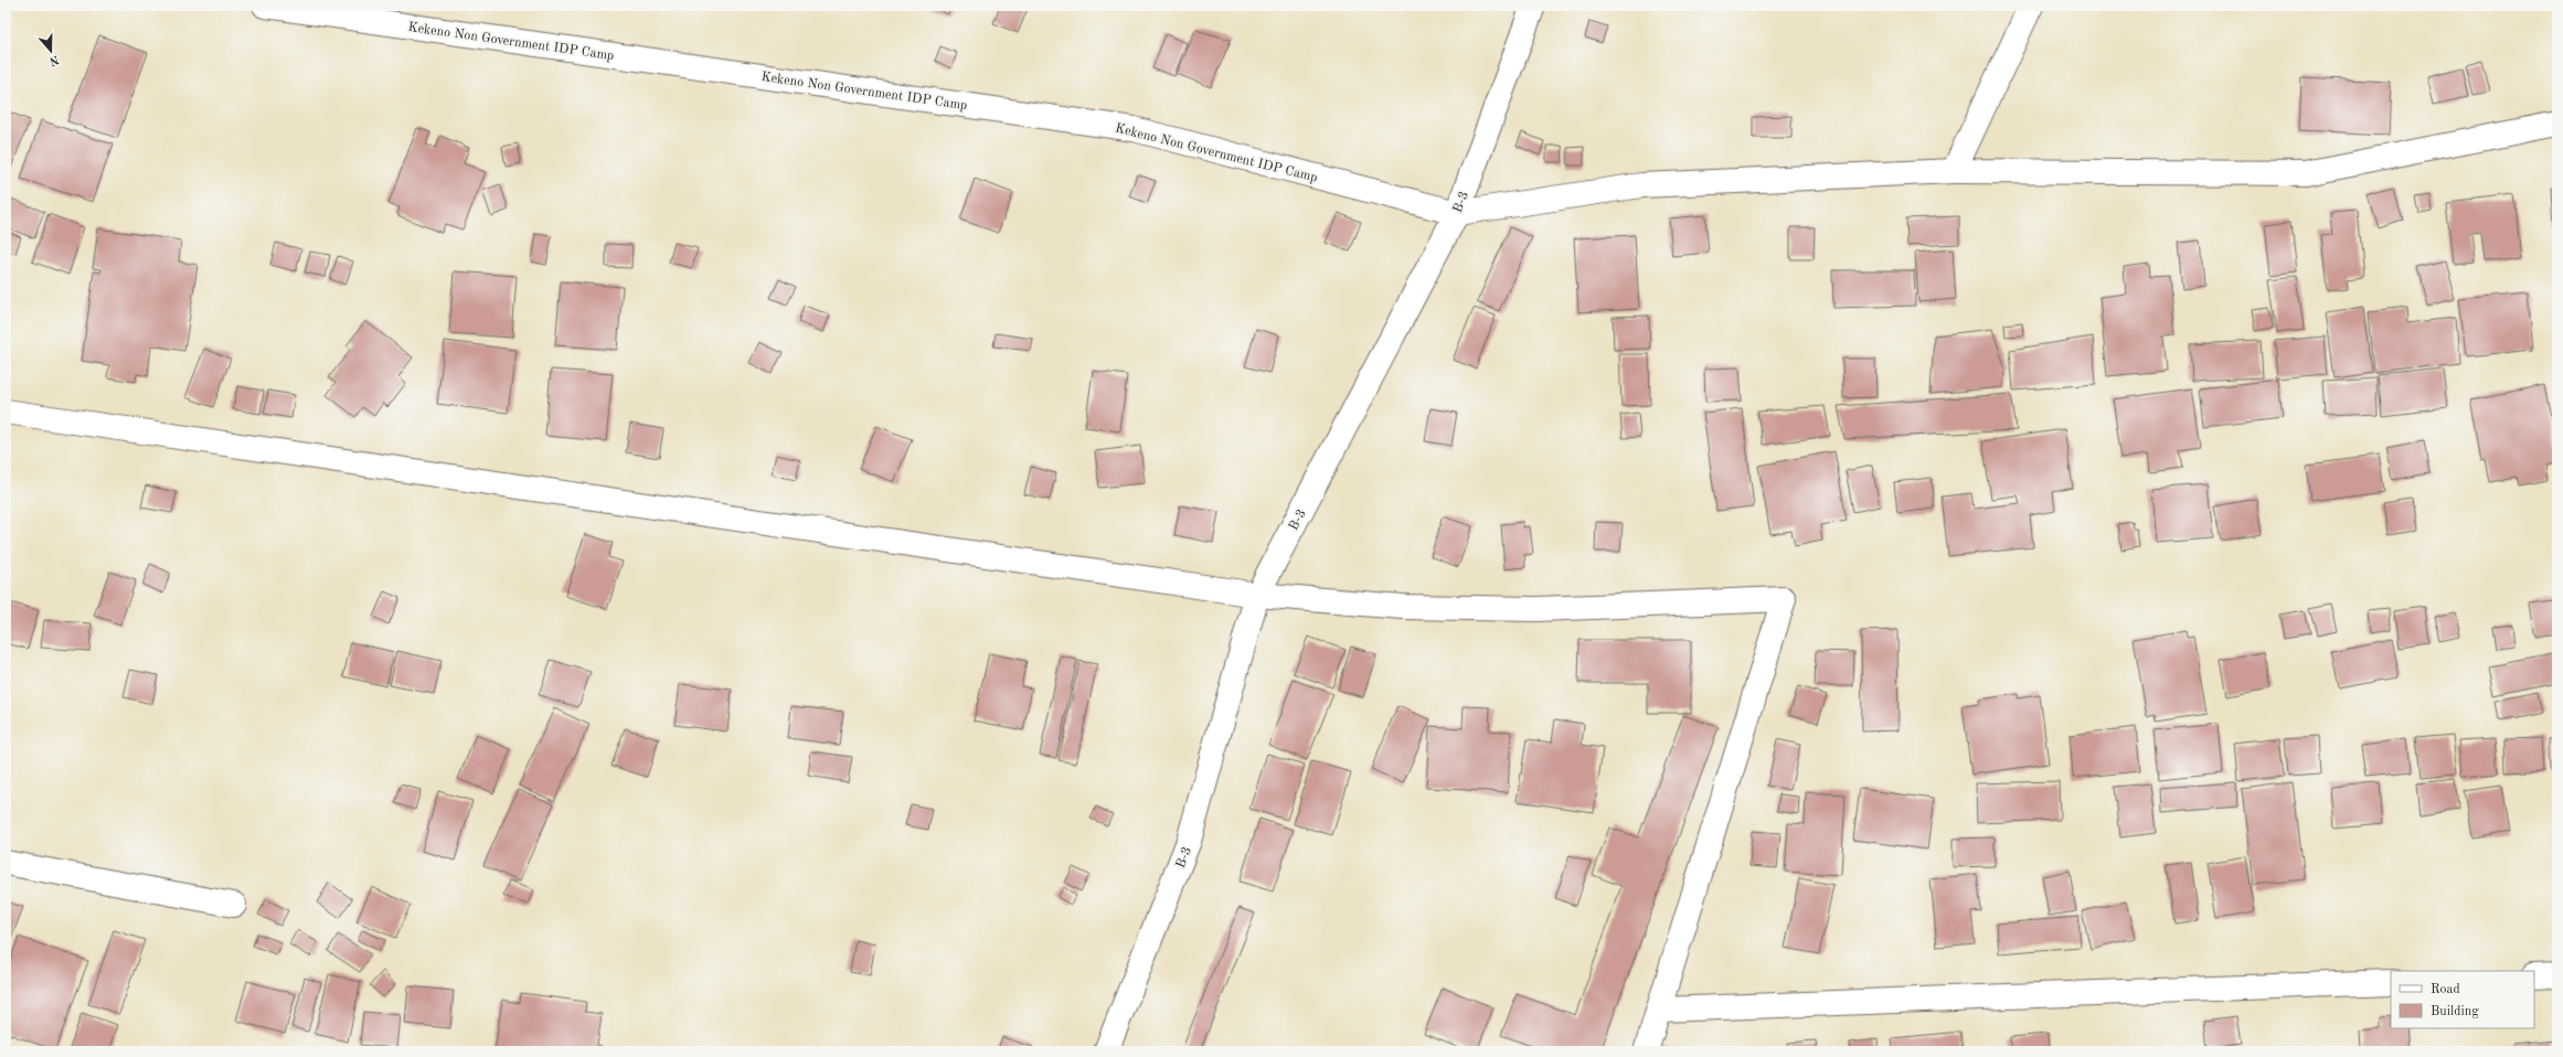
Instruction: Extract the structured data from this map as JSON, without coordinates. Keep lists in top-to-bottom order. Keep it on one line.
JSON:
{"streets":{"street":["Kekeno Non Government IDP Camp","B-3"]},"crossings":[["Kekeno Non Government IDP Camp","B-3"]],"legend":["Road","Building"],"north":"bottom"}
